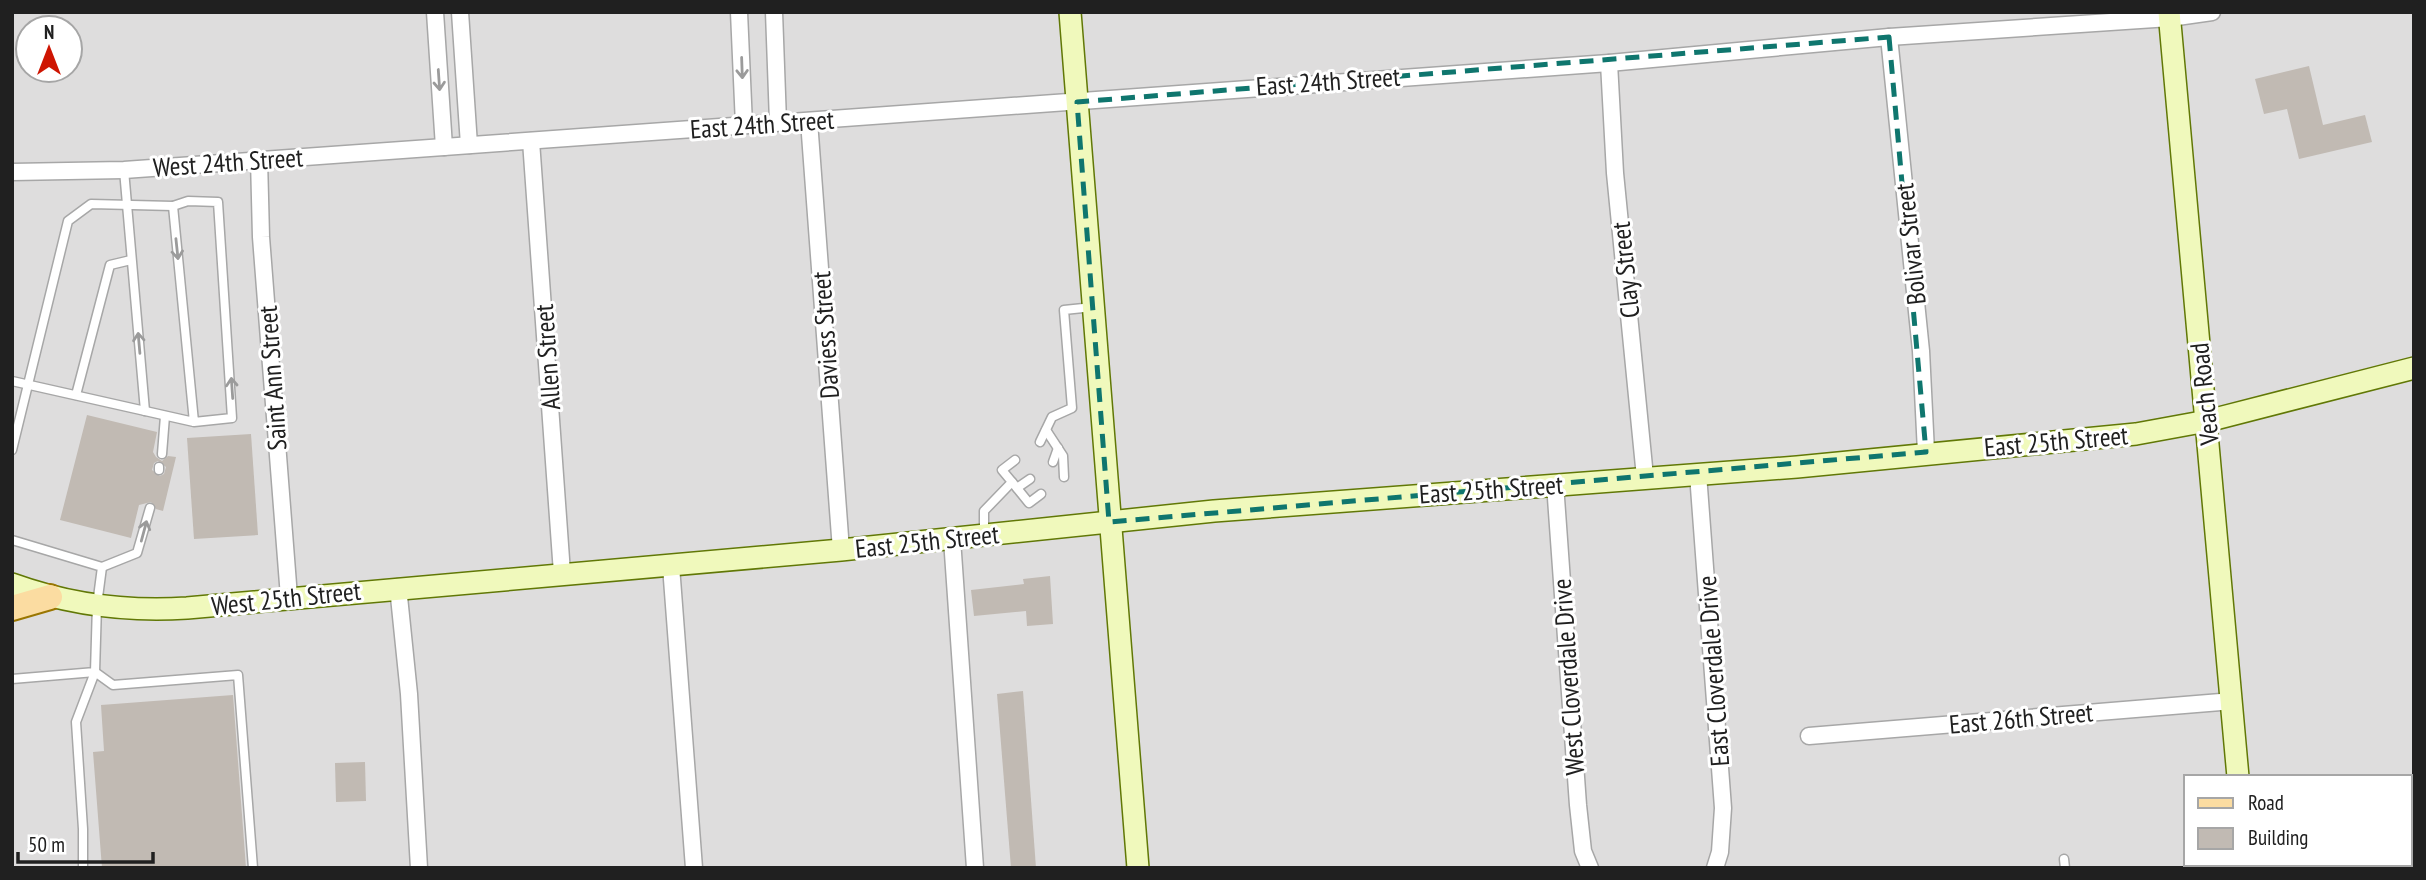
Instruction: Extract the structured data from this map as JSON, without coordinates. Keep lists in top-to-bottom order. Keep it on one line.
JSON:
{"streets":{"street":["East 24th Street","West 24th Street","Bolivar Street","Clay Street","Daviess Street","Allen Street","Saint Ann Street","Veach Road","East 25th Street","West 25th Street","East Cloverdale Drive","West Cloverdale Drive","East 26th Street"]},"crossings":[["East 24th Street","West 24th Street"],["East 24th Street","Bolivar Street"],["East 24th Street","Clay Street"],["East 24th Street","Daviess Street"],["East 24th Street","Allen Street"],["East 24th Street","Veach Road"],["West 24th Street","Saint Ann Street"],["Bolivar Street","East 25th Street"],["Clay Street","East 25th Street"],["Daviess Street","East 25th Street"],["Allen Street","East 25th Street"],["Allen Street","West 25th Street"],["Saint Ann Street","West 25th Street"],["Veach Road","East 25th Street"],["Veach Road","East 26th Street"],["East 25th Street","West 25th Street"],["East 25th Street","East Cloverdale Drive"],["East 25th Street","West Cloverdale Drive"]],"legend":["Road","Building"],"scale_bar":"50 m","north":"top"}
